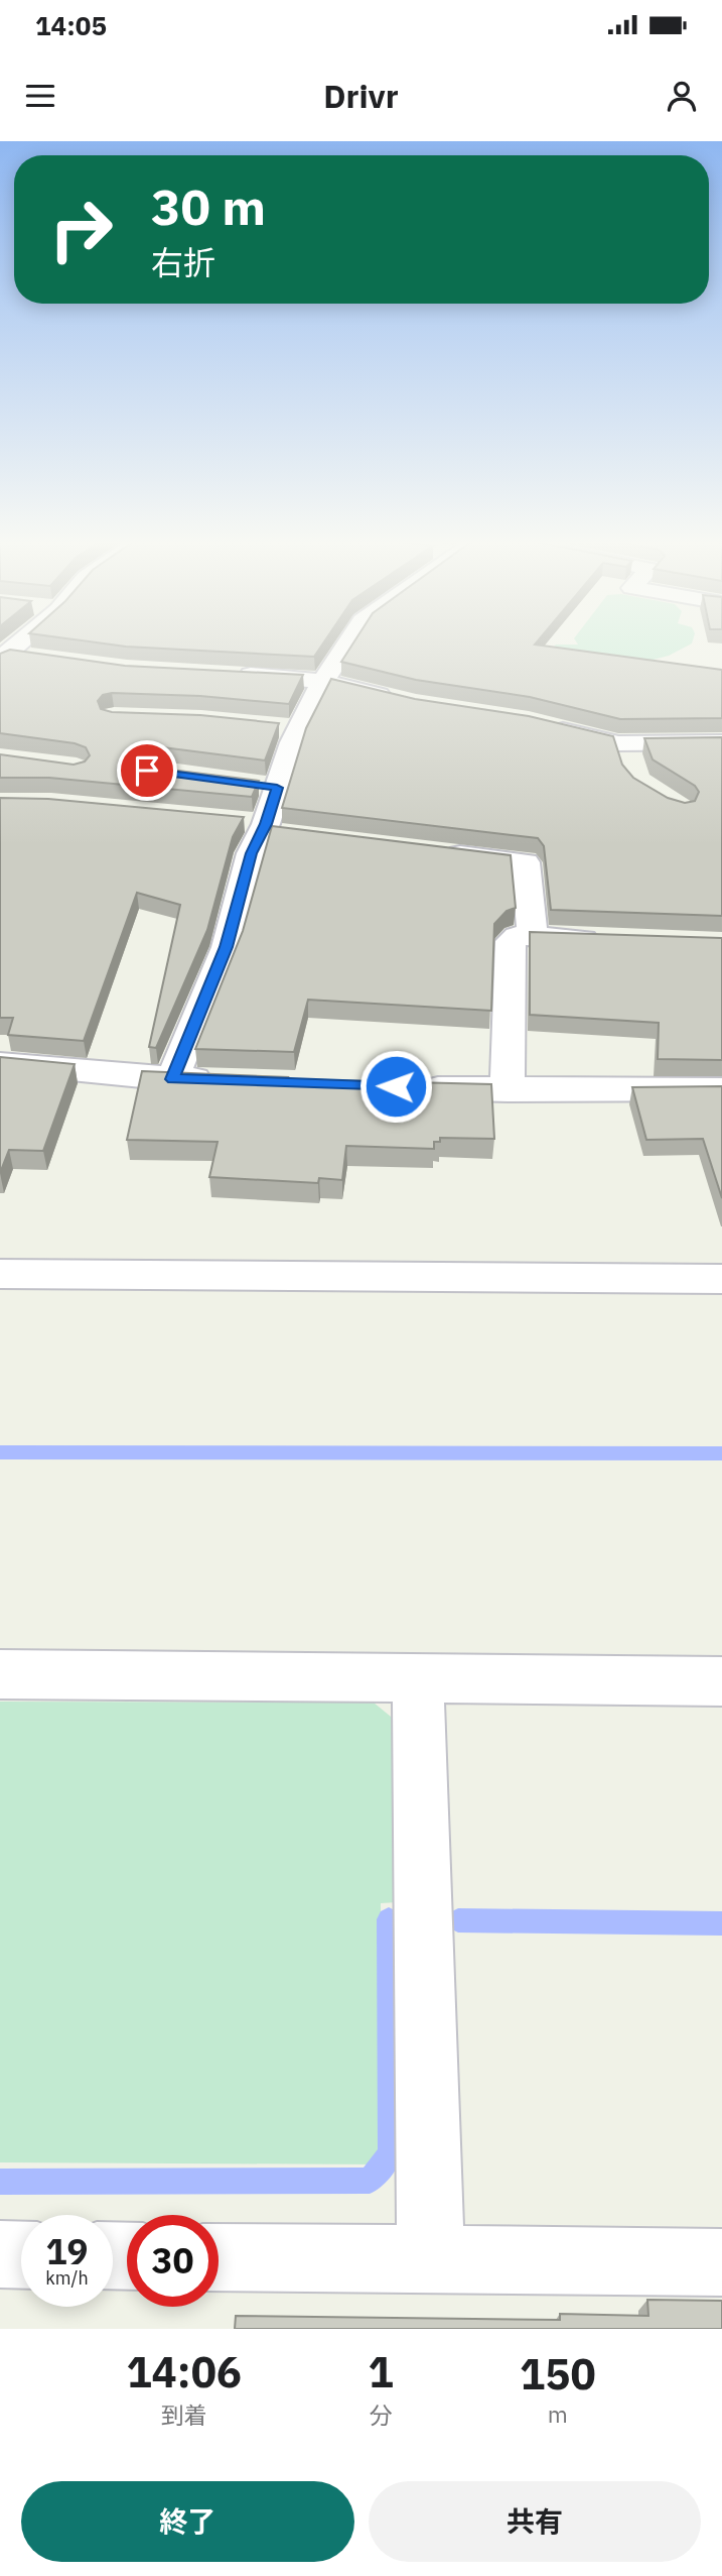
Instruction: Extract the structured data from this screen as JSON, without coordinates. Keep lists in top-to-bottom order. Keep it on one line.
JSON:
{"page":{"status":"14:05","header":"Drivr","turn":["30 m","右折"],"speed":"19 km/h","limit":"30","eta":["14:06","到着","1","分","150","m"],"buttons":["終了","共有"]}}
